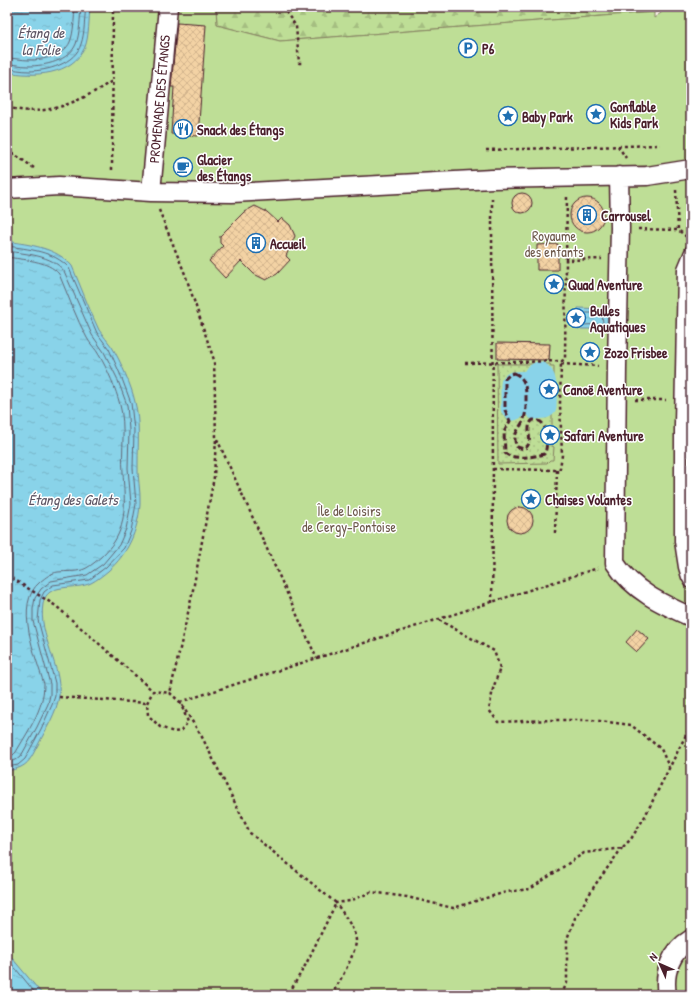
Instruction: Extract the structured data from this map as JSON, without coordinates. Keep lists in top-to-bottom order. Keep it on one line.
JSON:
{"streets":{"street":["PROMENADE DES ÉTANGS"]},"water":["Étang de la Folie","Étang des Galets"],"parks":["Royaume des enfants","Île de Loisirs de Cergy-Pontoise"],"places":{"parking":["P6"],"place":["Gonflable Kids Park","Baby Park","Quad Aventure","Bulles Aquatiques","Zozo Frisbee","Canoë Aventure","Safari Aventure","Chaises Volantes"],"restaurant":["Snack des Étangs"],"cafe":["Glacier des Étangs"],"building":["Carrousel","Accueil"]},"north":"top left"}
